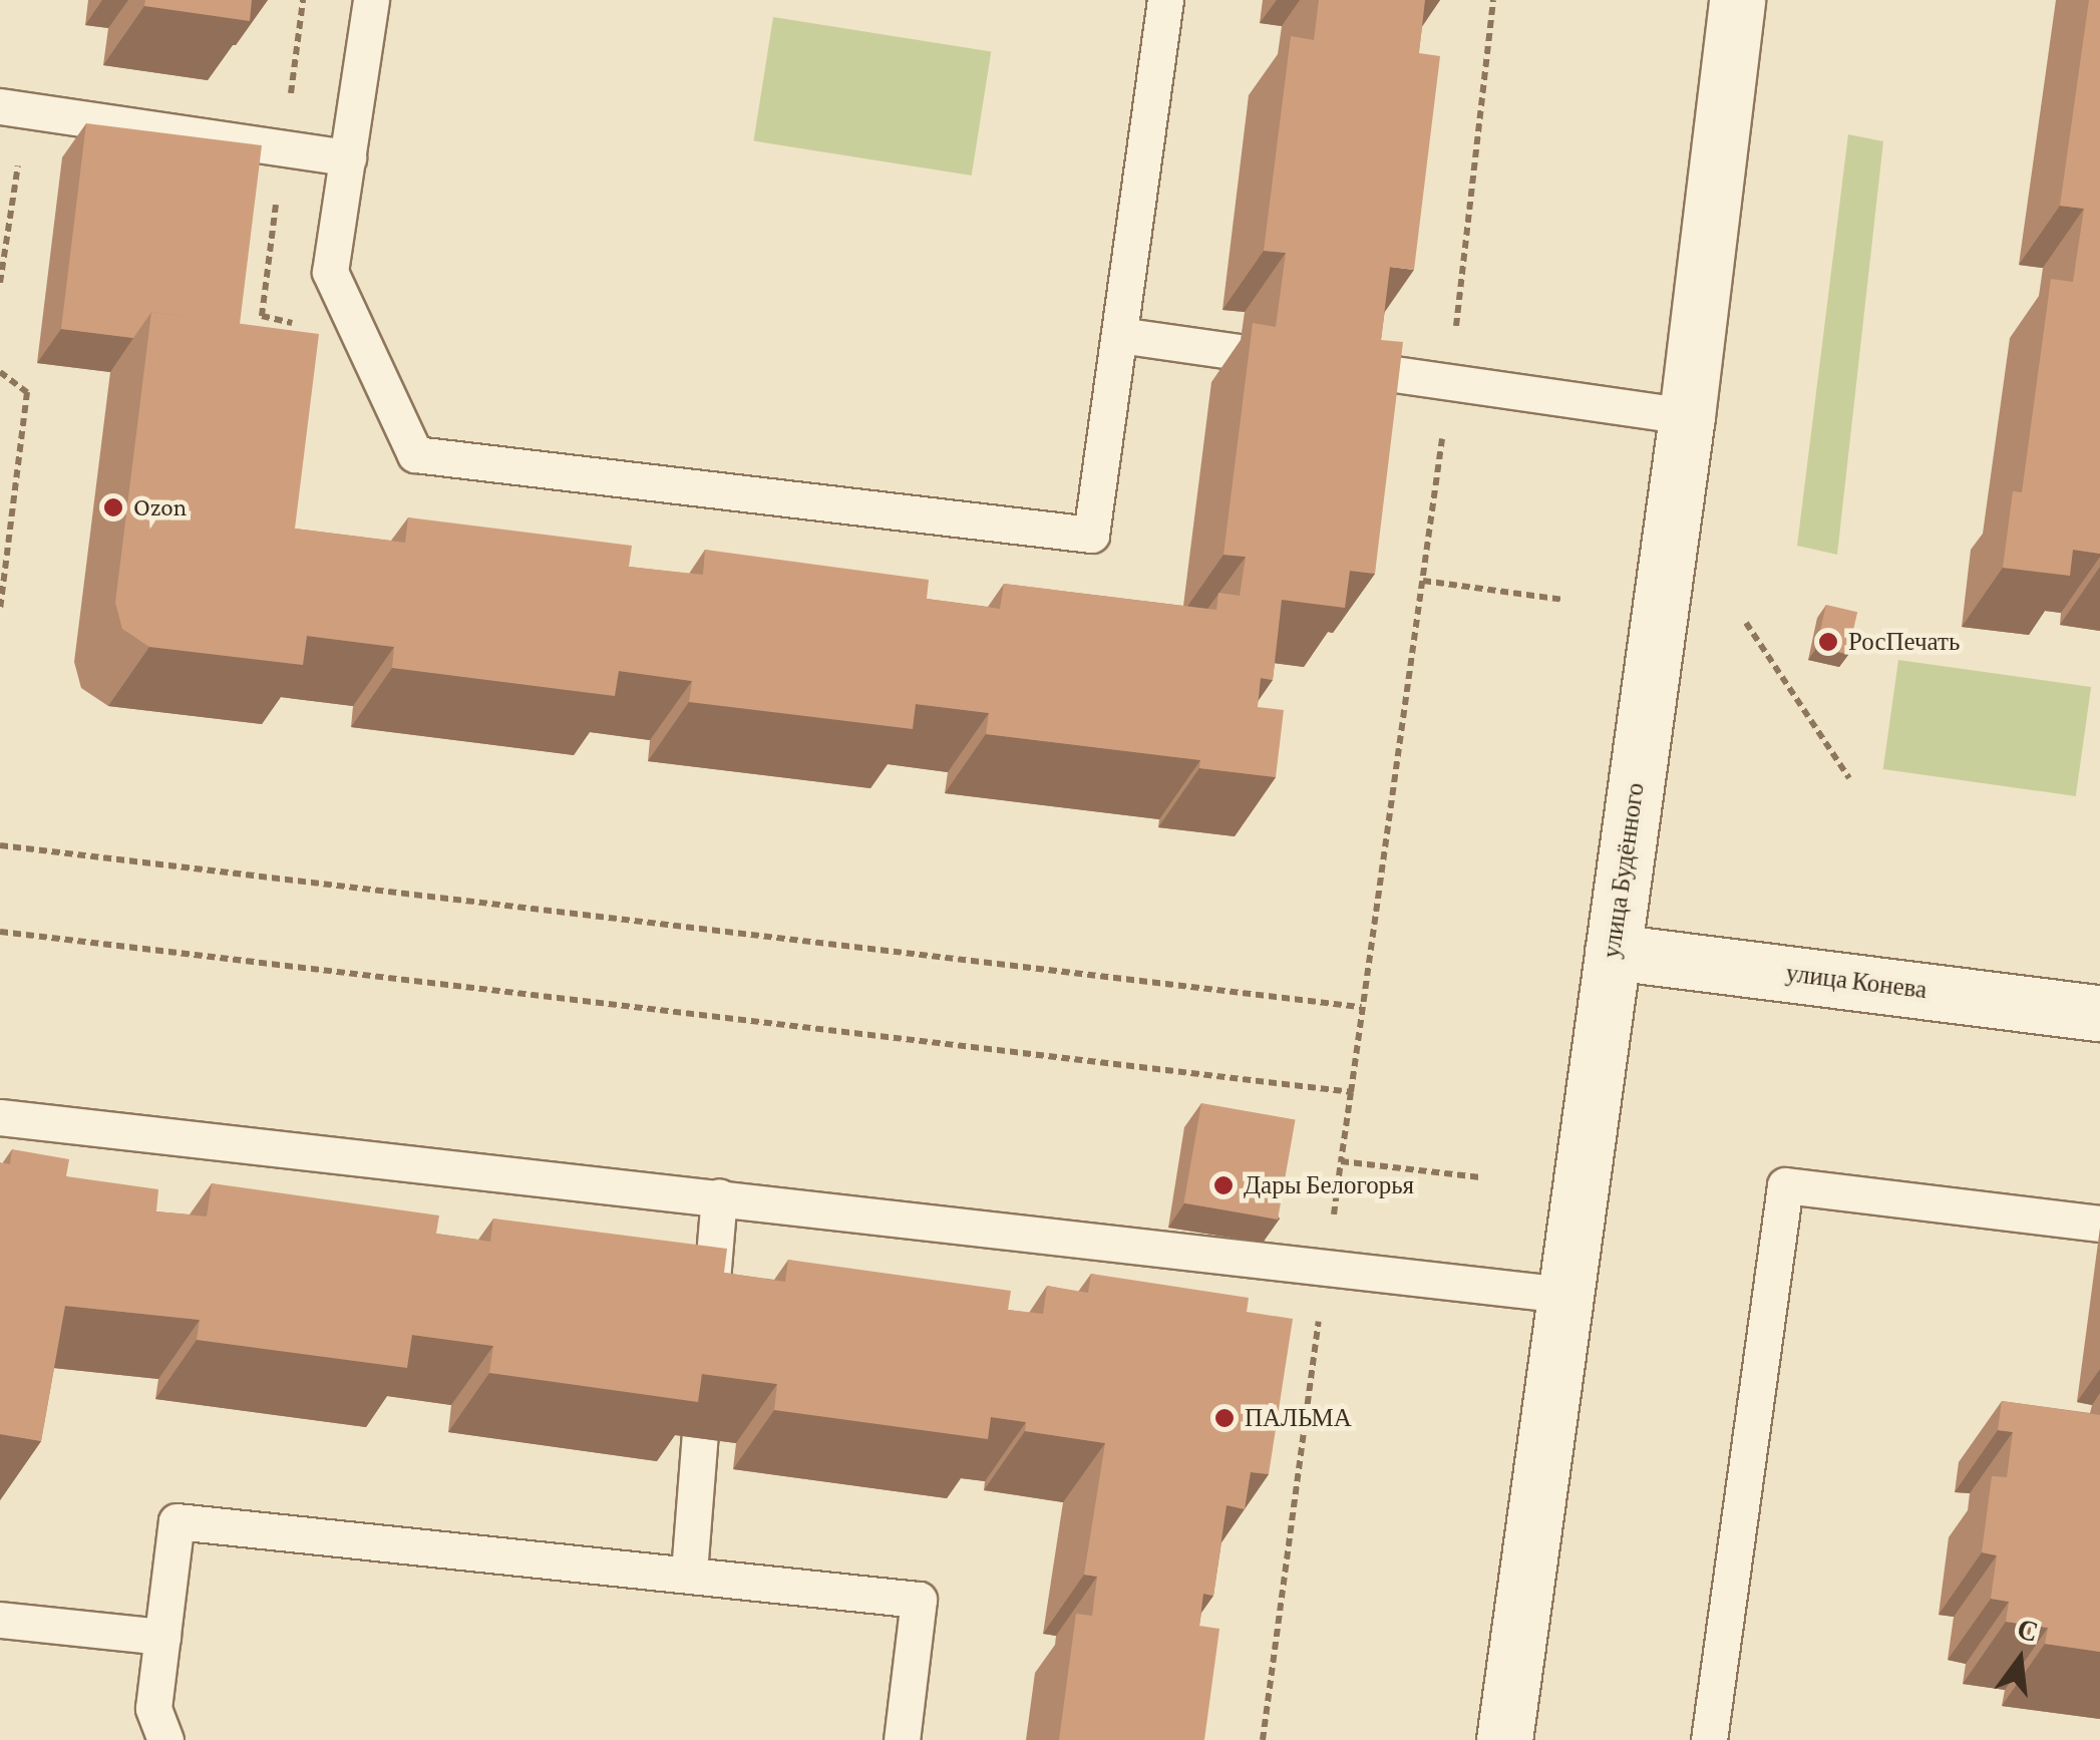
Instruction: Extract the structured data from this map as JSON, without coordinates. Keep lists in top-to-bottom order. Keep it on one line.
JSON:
{"streets":{"street":["улица Будённого","улица Конева"]},"crossings":[["улица Будённого","улица Конева"]],"places":["Ozon","РосПечать","Дары Белогорья","ПАЛЬМА"],"north":"top"}
